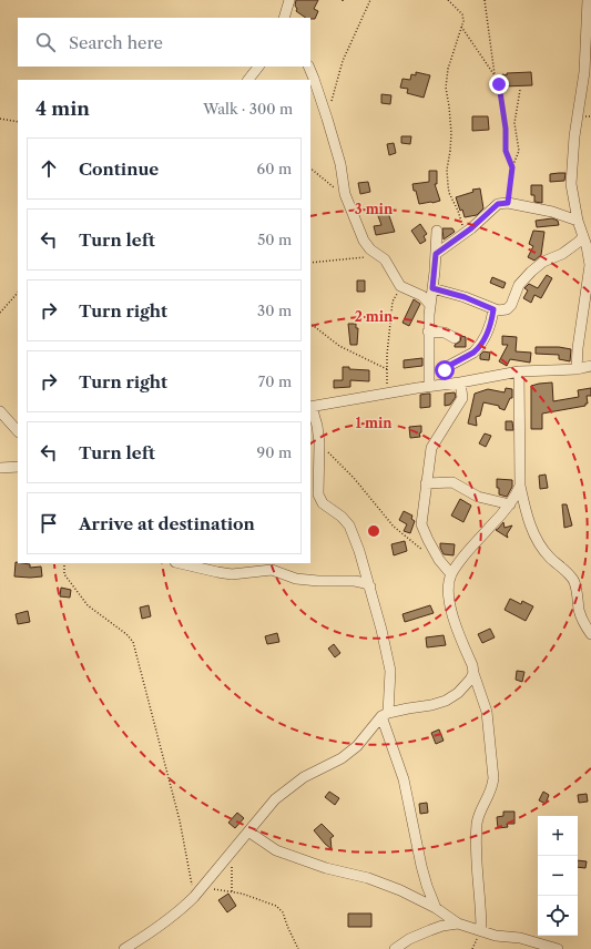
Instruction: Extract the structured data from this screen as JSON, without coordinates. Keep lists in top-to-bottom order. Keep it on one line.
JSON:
{"page":{"search":"Search here","heading":["4 min","Walk · 300 m"],"list":[["Continue","60 m"],["Turn left","50 m"],["Turn right","30 m"],["Turn right","70 m"],["Turn left","90 m"],"Arrive at destination"],"map_buttons":["+","−"]},"rings":["3 min","2 min","1 min"]}
